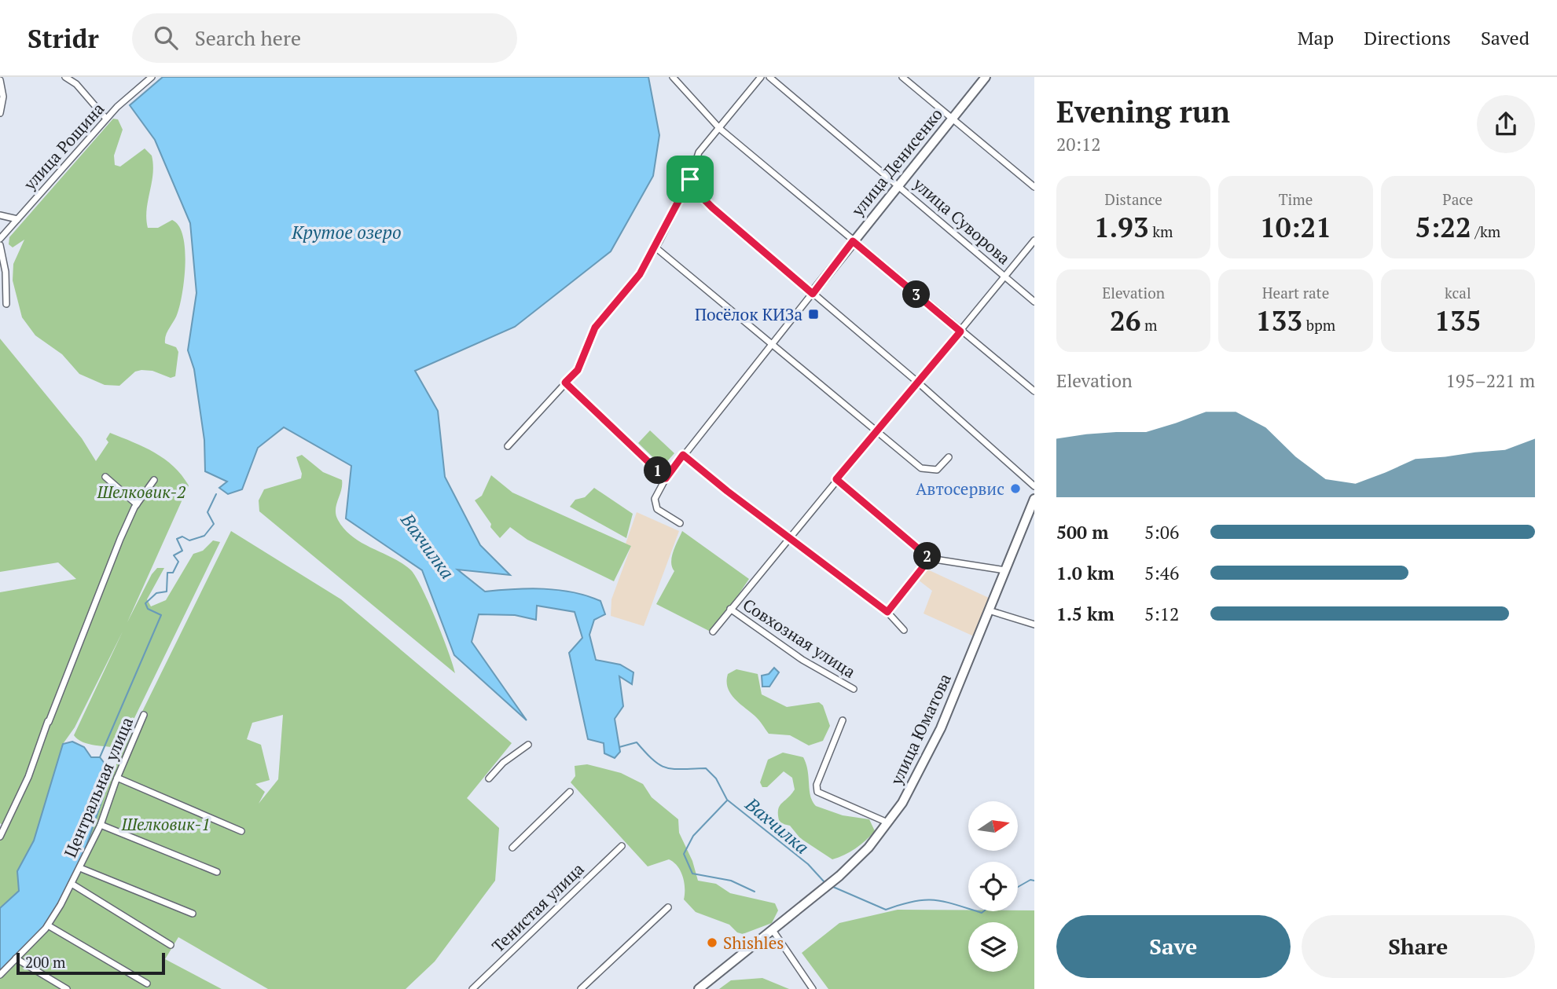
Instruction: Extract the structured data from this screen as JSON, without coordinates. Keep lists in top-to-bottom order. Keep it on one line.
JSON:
{"streets":{"main road":["улица Денисенко","улица Юматова"],"street":["улица Рощина","улица Суворова","Совхозная улица","Центральная улица","Тенистая улица"]},"crossings":[["улица Денисенко","улица Суворова"]],"water":["Крутое озеро","Вахчилка"],"parks":["Шелковик-2","Шелковик-1"],"places":{"transit":["Посёлок КИЗа"],"other":["Автосервис","Shishles"]},"scale_bar":"200 m","north":"right","page":{"header":"Stridr","search":"Search here","nav":["Map","Directions","Saved"],"heading":["Evening run","20:12"],"stats":[["Distance","1.93 km"],["Time","10:21"],["Pace","5:22 /km"],["Elevation","26 m"],["Heart rate","133 bpm"],["kcal","135"]],"pins":["3","1","2"],"chart":["Elevation","195–221 m"],"list":[{"name":"500 m","note":"5:06"},{"name":"1.0 km","note":"5:46"},{"name":"1.5 km","note":"5:12"}],"buttons":["Save","Share"],"scale":"200 m"}}
